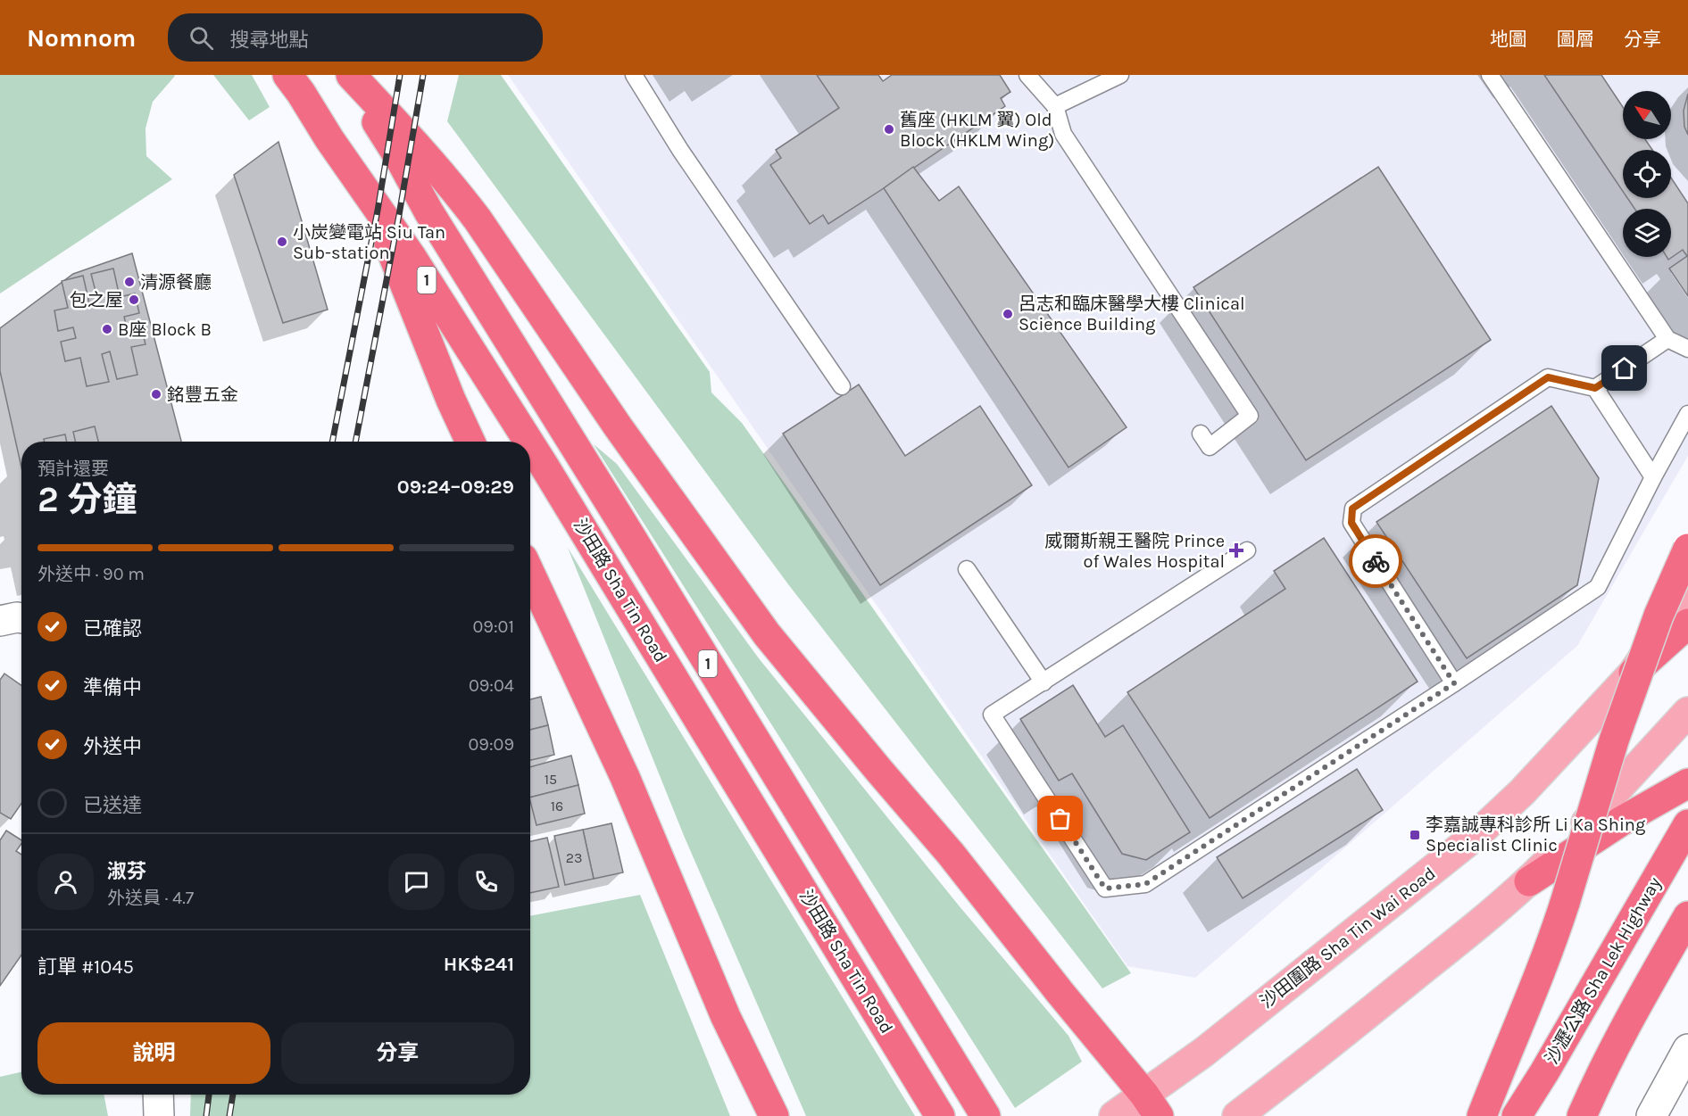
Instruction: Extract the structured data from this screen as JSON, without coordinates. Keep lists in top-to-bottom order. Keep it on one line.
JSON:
{"streets":{"highway":["1","沙田路 Sha Tin Road","沙瀝公路 Sha Lek Highway"],"main road":["沙田圍路 Sha Tin Wai Road"]},"places":{"other":["舊座 (HKLM 翼) Old Block (HKLM Wing)","小炭變電站 Siu Tan Sub-station","清源餐廳","包之屋","呂志和臨床醫學大樓 Clinical Science Building","B座 Block B","銘豐五金"],"health":["威爾斯親王醫院 Prince of Wales Hospital"],"transit":["李嘉誠專科診所 Li Ka Shing Specialist Clinic"]},"house_numbers":["15","16","23"],"north":"top left","page":{"header":"Nomnom","search":"搜尋地點","nav":["地圖","圖層","分享"],"heading":["2 分鐘","預計還要","09:24–09:29"],"panel":["淑芬","外送員 · 4.7","訂單 #1045","HK$241"],"bar":"外送中 · 90 m","list":[["已確認","09:01"],["準備中","09:04"],["外送中","09:09"],"已送達"],"buttons":["說明","分享"]}}
